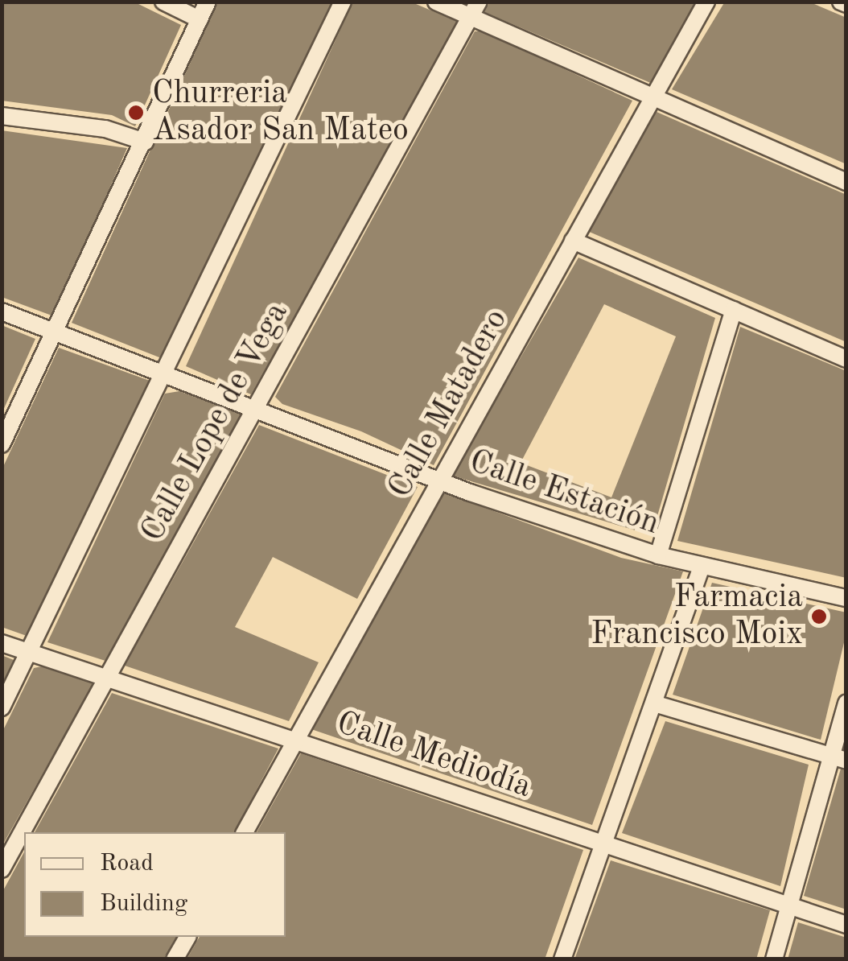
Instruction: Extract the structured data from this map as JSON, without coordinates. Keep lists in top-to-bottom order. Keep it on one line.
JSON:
{"streets":{"street":["Calle Matadero","Calle Lope de Vega","Calle Estación","Calle Mediodía"]},"crossings":[["Calle Matadero","Calle Estación"],["Calle Matadero","Calle Mediodía"],["Calle Lope de Vega","Calle Estación"],["Calle Lope de Vega","Calle Mediodía"]],"places":["Churreria Asador San Mateo","Farmacia Francisco Moix"],"legend":["Road","Building"]}
